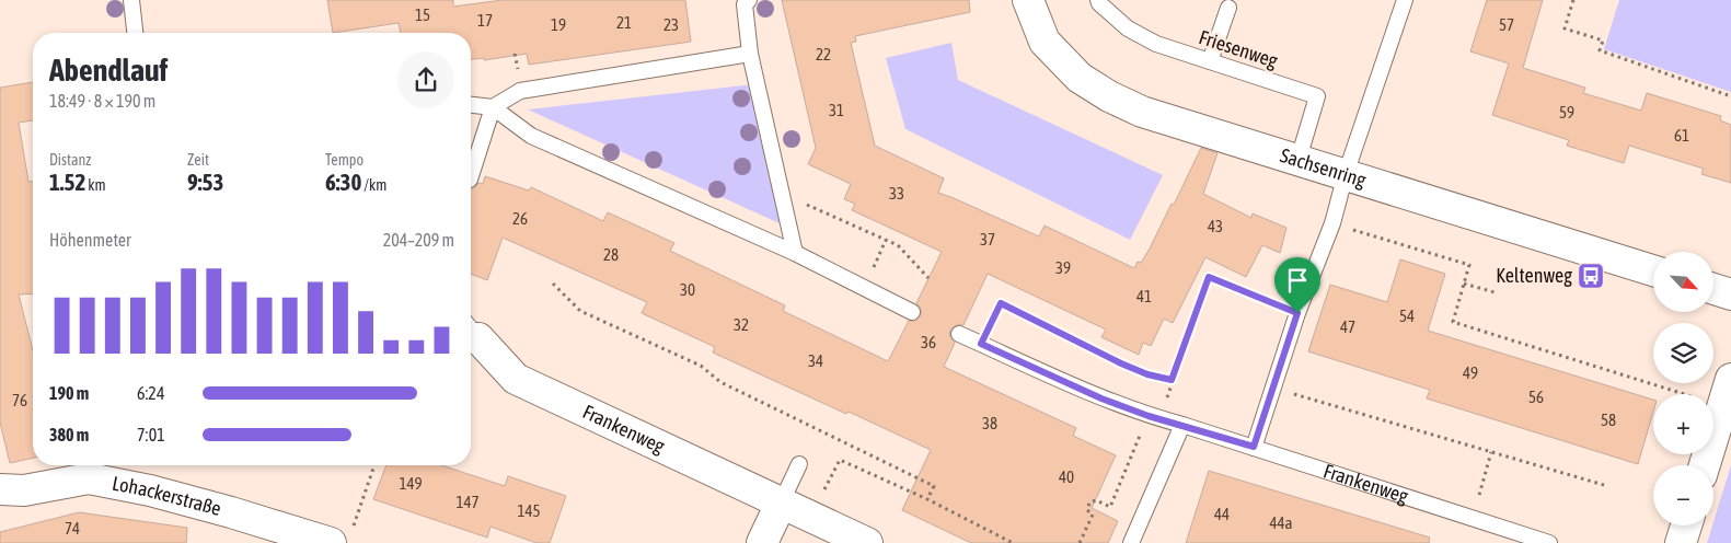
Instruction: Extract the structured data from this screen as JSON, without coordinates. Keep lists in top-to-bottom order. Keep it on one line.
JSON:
{"streets":{"street":["Sachsenring","Frankenweg","Lohackerstraße"],"lane":["Friesenweg"]},"crossings":[["Friesenweg","Sachsenring"]],"places":{"bus stop":["Keltenweg"]},"house_numbers":["15","17","21","19","23","57","22","31","59","61","33","26","43","37","28","39","30","41","54","32","47","36","34","49","56","76","58","38","40","149","147","145","44","44a","74"],"north":"bottom right","page":{"heading":["Abendlauf","18:49 · 8 × 190 m"],"stats":[["Distanz","1.52 km"],["Zeit","9:53"],["Tempo","6:30 /km"]],"chart":["Höhenmeter","204–209 m"],"map_buttons":["+","−"],"list":[{"name":"190 m","note":"6:24"},{"name":"380 m","note":"7:01"}]}}
